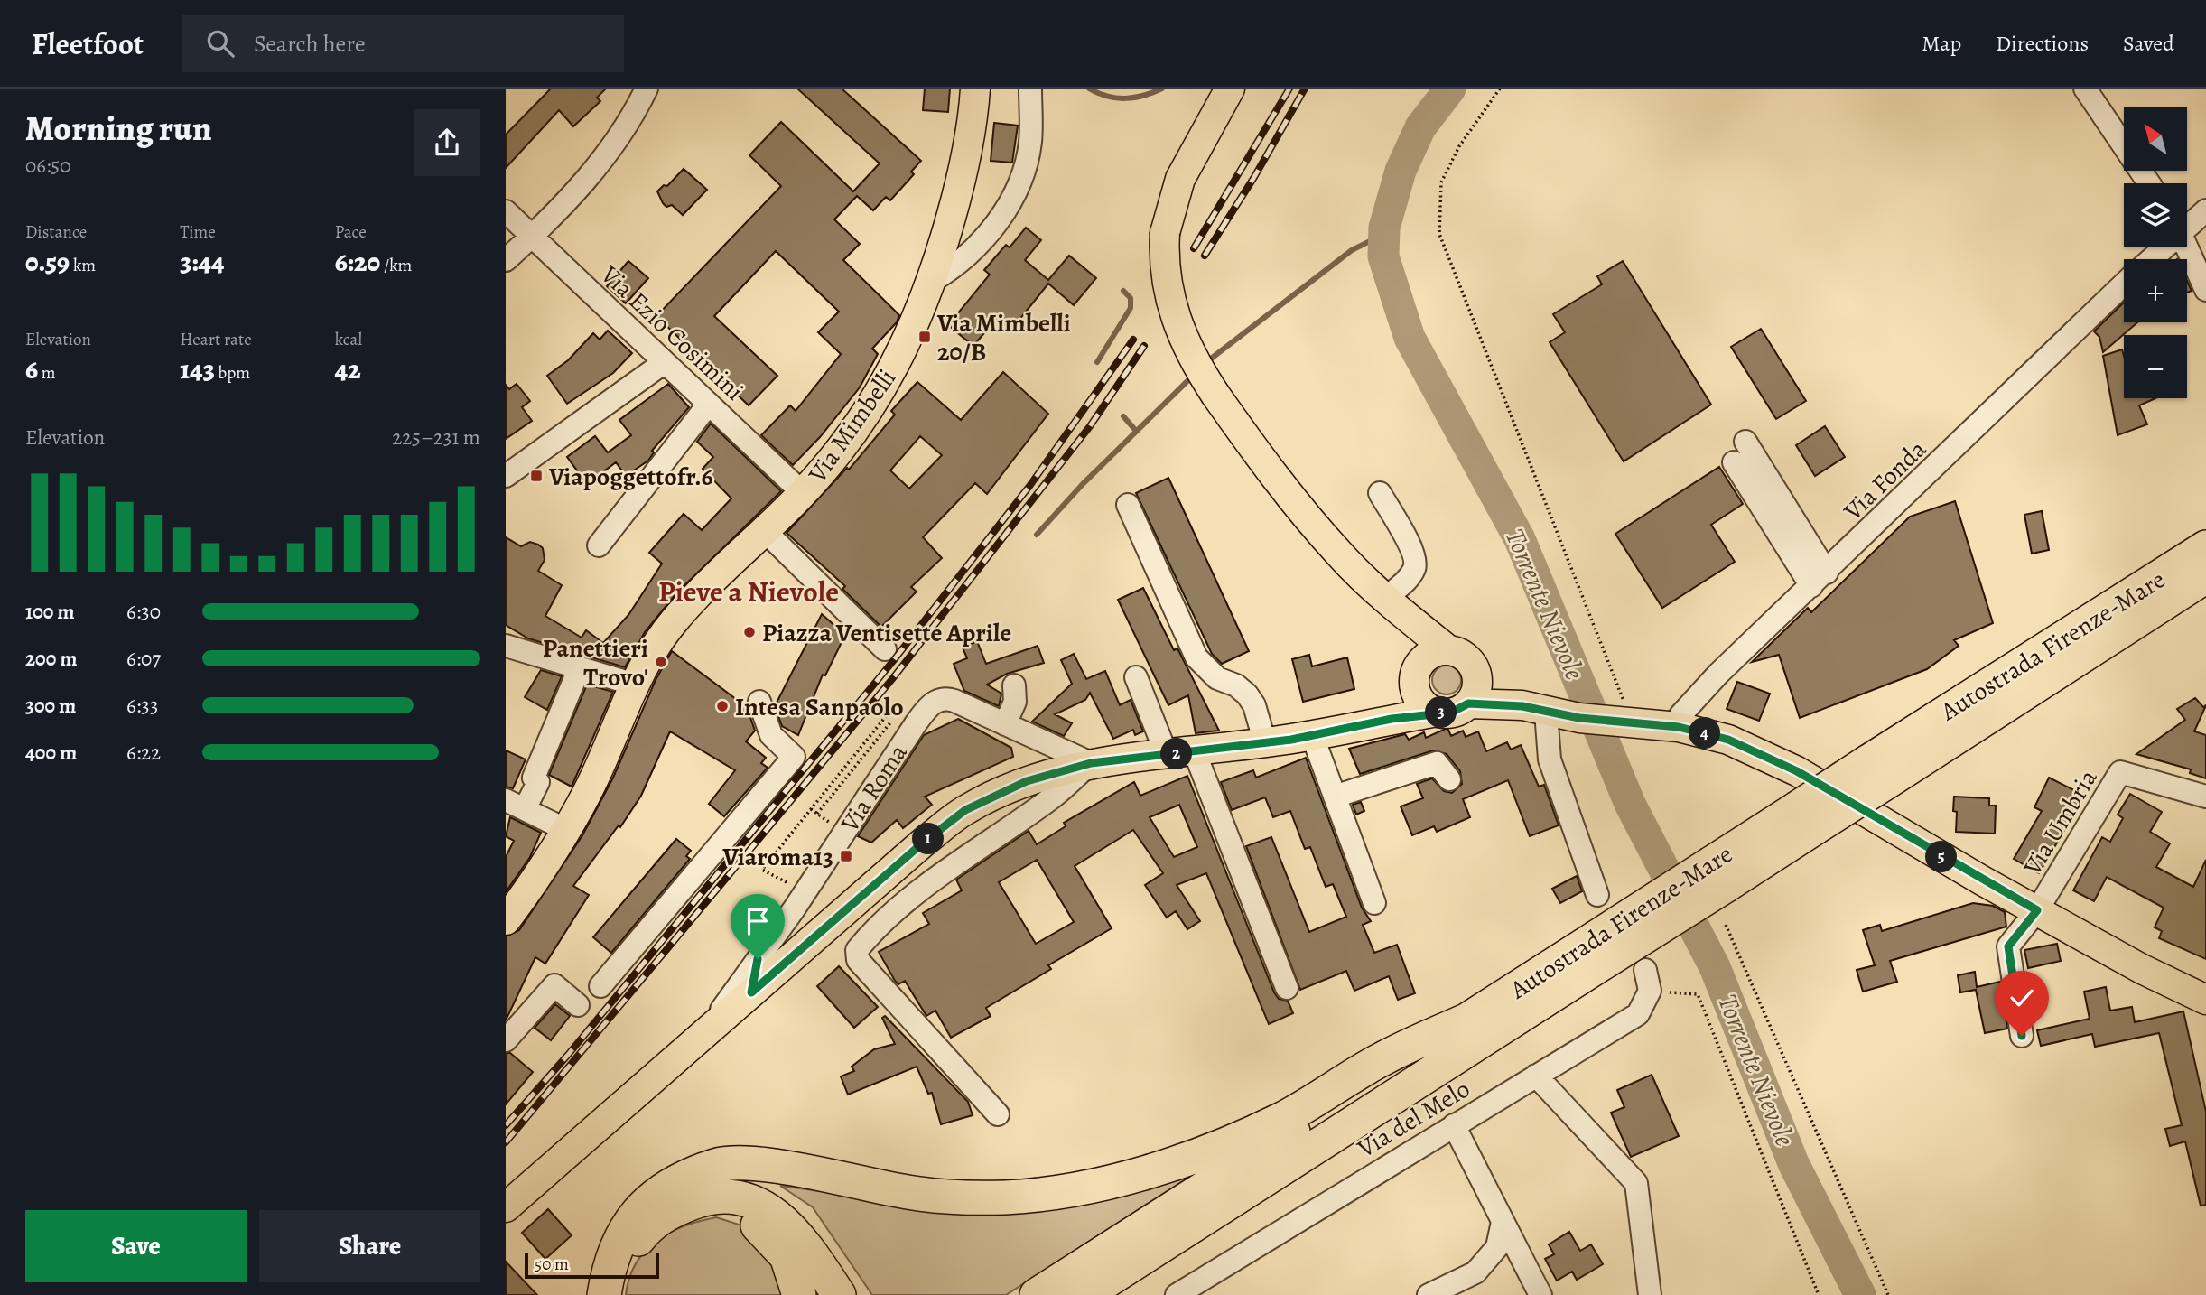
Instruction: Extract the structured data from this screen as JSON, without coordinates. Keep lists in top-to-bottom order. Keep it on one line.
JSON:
{"streets":{"highway":["Autostrada Firenze-Mare"],"main road":["Via Mimbelli","Via Roma"],"street":["Via Ezio Cosimini","Via Fonda","Via Umbria","Via del Melo"]},"crossings":[["Via Ezio Cosimini","Via Mimbelli"]],"districts":["Pieve a Nievole"],"water":["Torrente Nievole"],"places":{"transit":["Via Mimbelli 20/B","Viapoggettofr.6","Viaroma13"],"other":["Piazza Ventisette Aprile","Panettieri Trovo'","Intesa Sanpaolo"]},"scale_bar":"50 m","north":"top left","page":{"header":"Fleetfoot","search":"Search here","nav":["Map","Directions","Saved"],"heading":["Morning run","06:50"],"map_buttons":["+","−"],"stats":[["Distance","0.59 km"],["Time","3:44"],["Pace","6:20 /km"],["Elevation","6 m"],["Heart rate","143 bpm"],["kcal","42"]],"chart":["Elevation","225–231 m"],"list":[{"name":"100 m","note":"6:30"},{"name":"200 m","note":"6:07"},{"name":"300 m","note":"6:33"},{"name":"400 m","note":"6:22"}],"pins":["3","4","2","1","5"],"buttons":["Save","Share"],"scale":"50 m"}}
